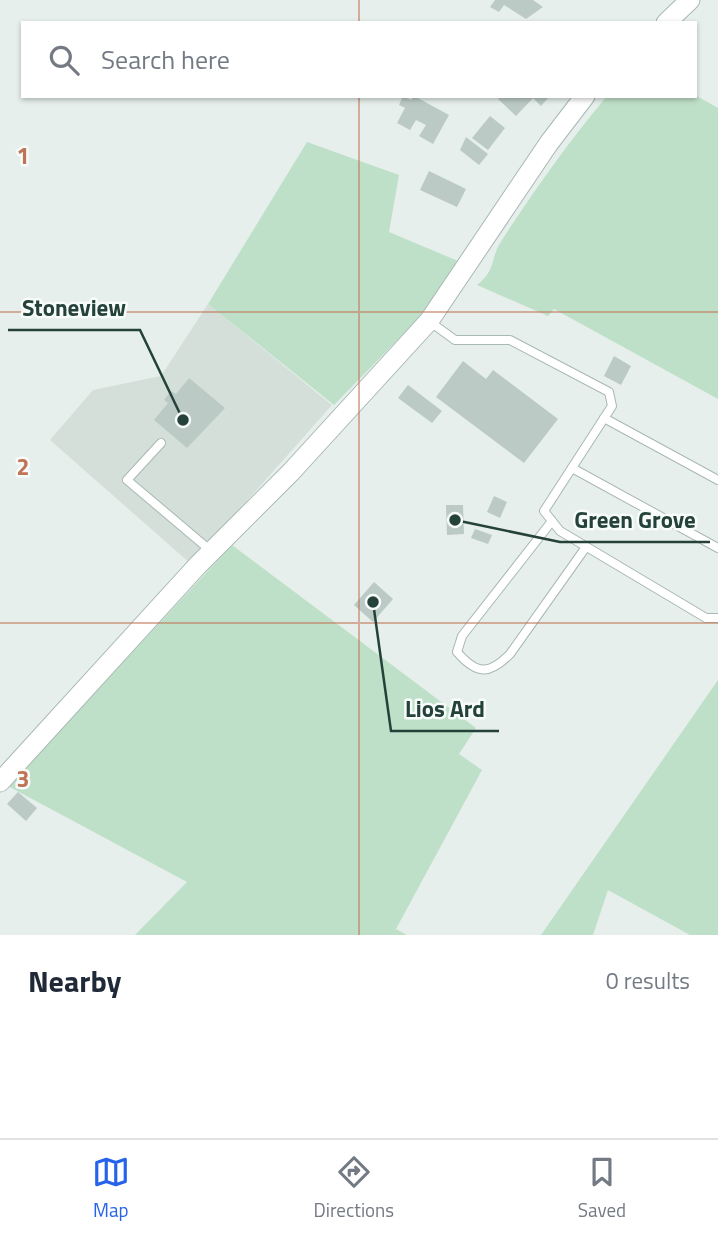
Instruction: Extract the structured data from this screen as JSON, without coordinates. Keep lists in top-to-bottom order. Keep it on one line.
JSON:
{"places":["Stoneview","Green Grove","Lios Ard"],"page":{"search":"Search here","heading":["Nearby","0 results"],"nav":["Map","Directions","Saved"]},"grid":{"rows":["1","2","3"]}}
